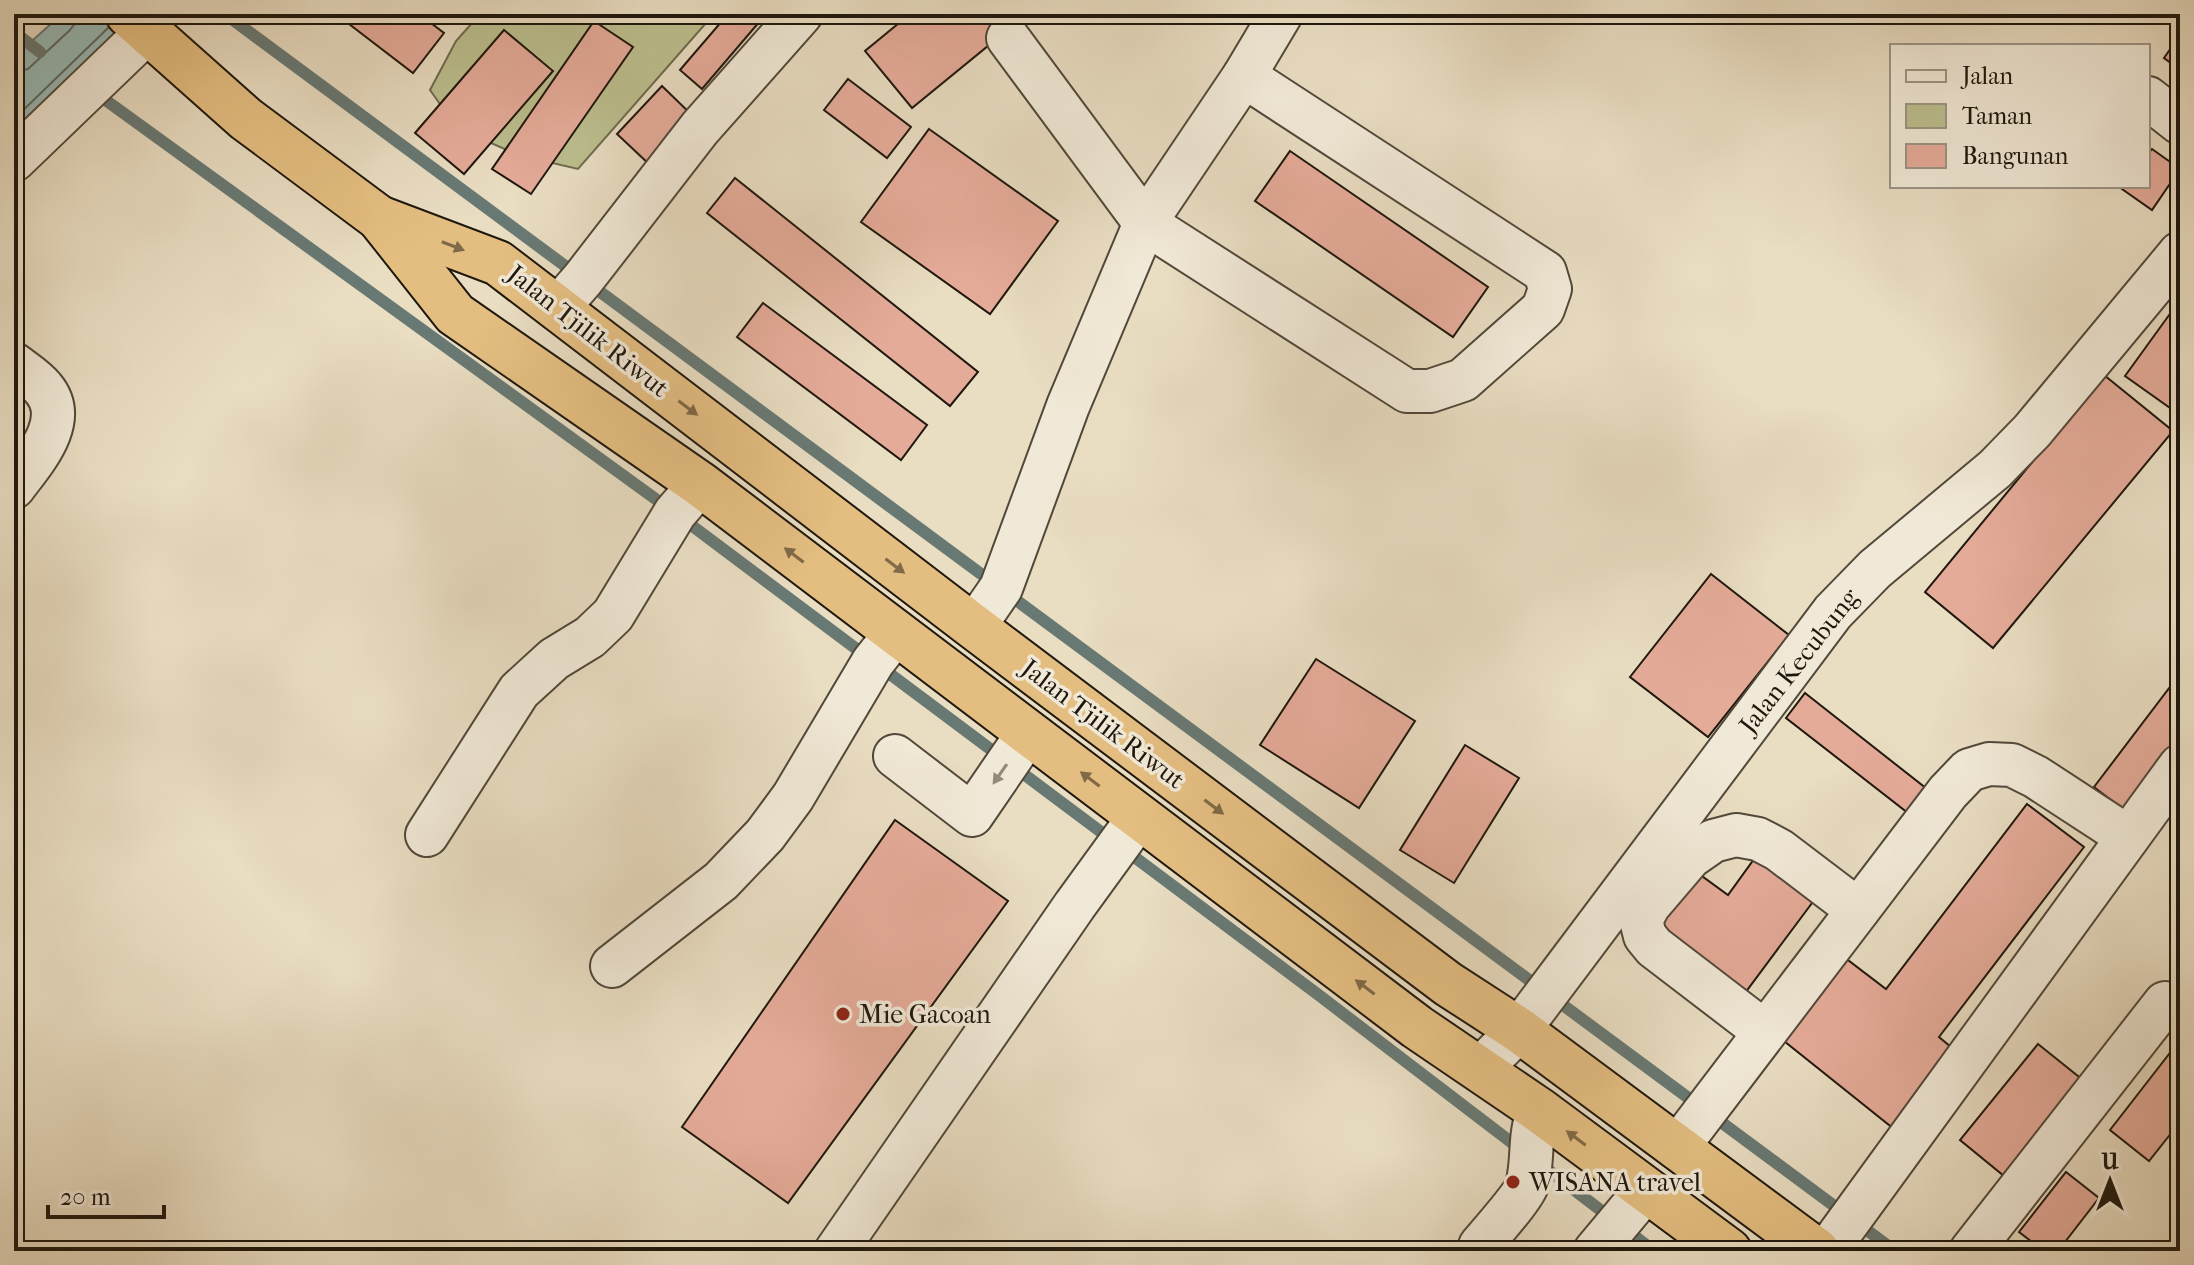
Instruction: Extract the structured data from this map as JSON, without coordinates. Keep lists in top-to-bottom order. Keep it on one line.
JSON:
{"streets":{"highway":["Jalan Tjilik Riwut"],"street":["Jalan Kecubung"]},"crossings":[["Jalan Tjilik Riwut","Jalan Kecubung"]],"places":["Mie Gacoan","WISANA travel"],"legend":["Jalan","Taman","Bangunan"],"scale_bar":"20 m","north":"top"}
